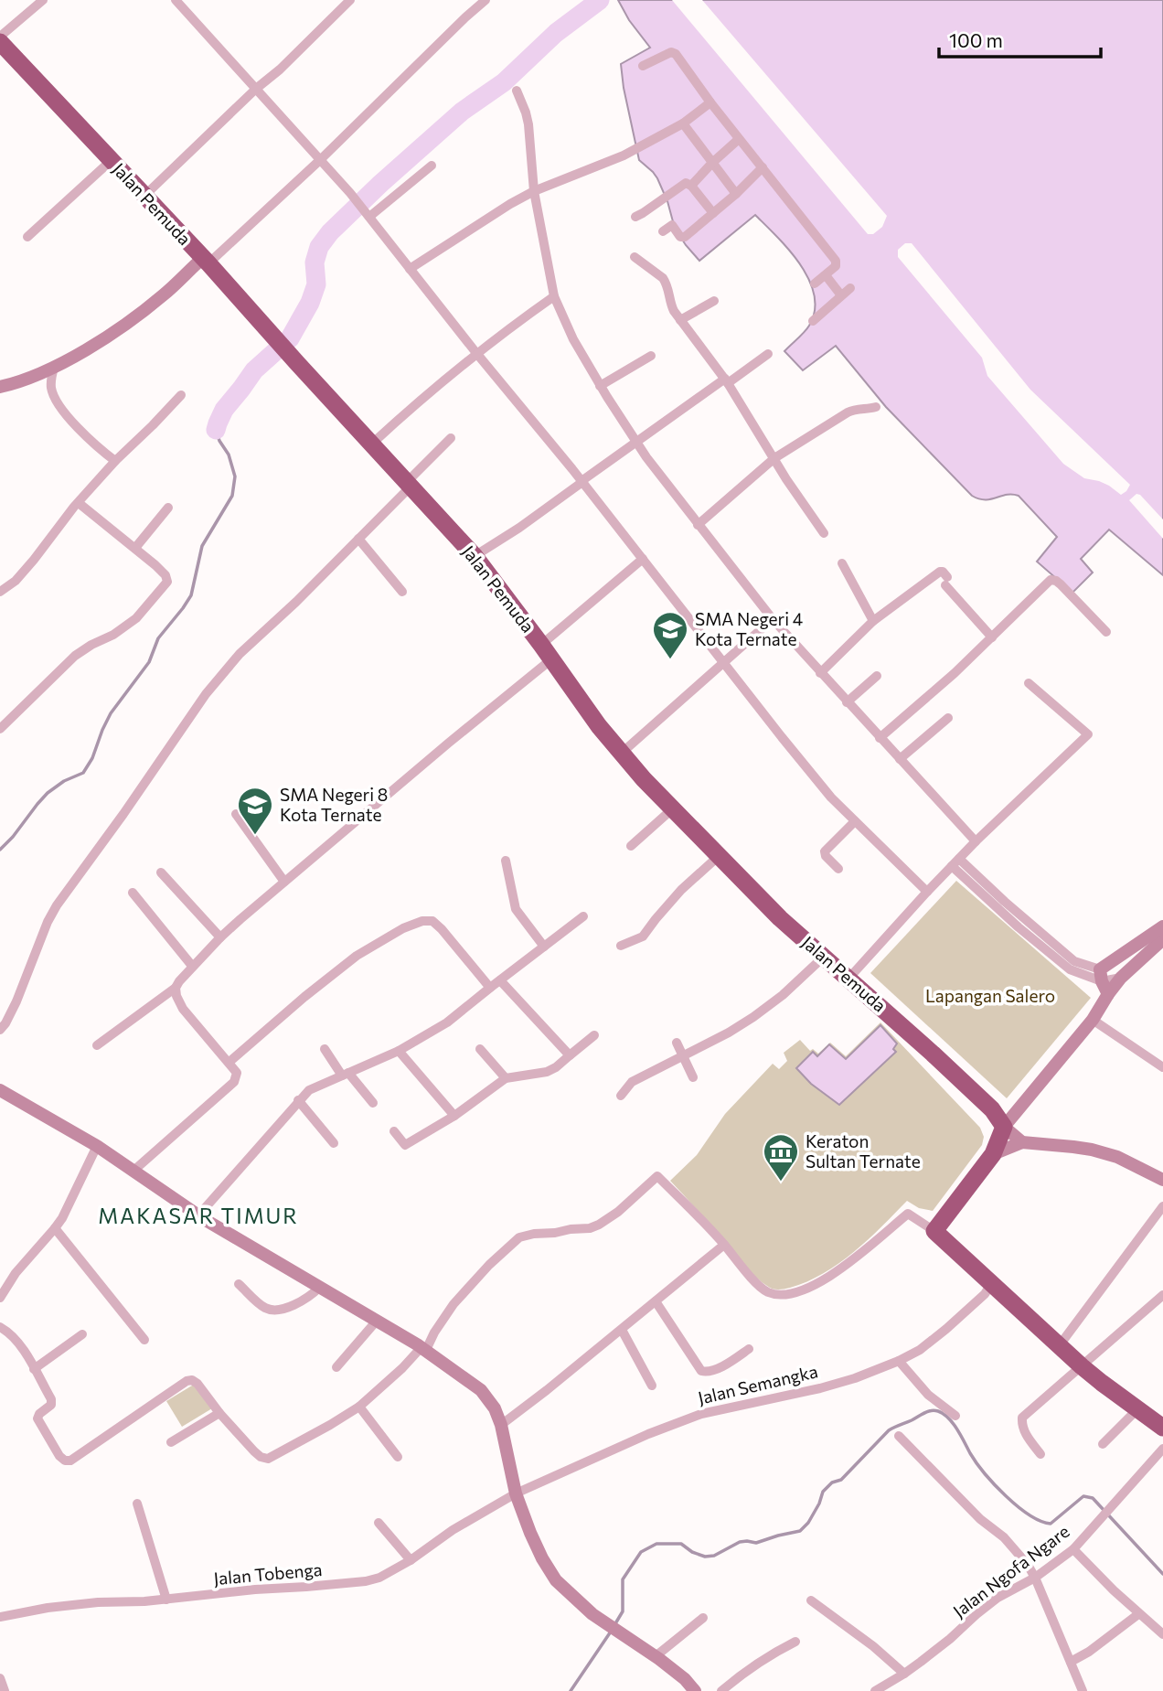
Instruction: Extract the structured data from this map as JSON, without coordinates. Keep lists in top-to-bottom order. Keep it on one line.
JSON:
{"streets":{"highway":["Jalan Pemuda"],"street":["Jalan Semangka","Jalan Ngofa Ngare","Jalan Tobenga"]},"crossings":[["Jalan Semangka","Jalan Tobenga"]],"districts":["MAKASAR TIMUR"],"parks":["Lapangan Salero"],"places":{"school or university":["SMA Negeri 4 Kota Ternate","SMA Negeri 8 Kota Ternate"],"museum":["Keraton Sultan Ternate"]},"scale_bar":"100 m"}
